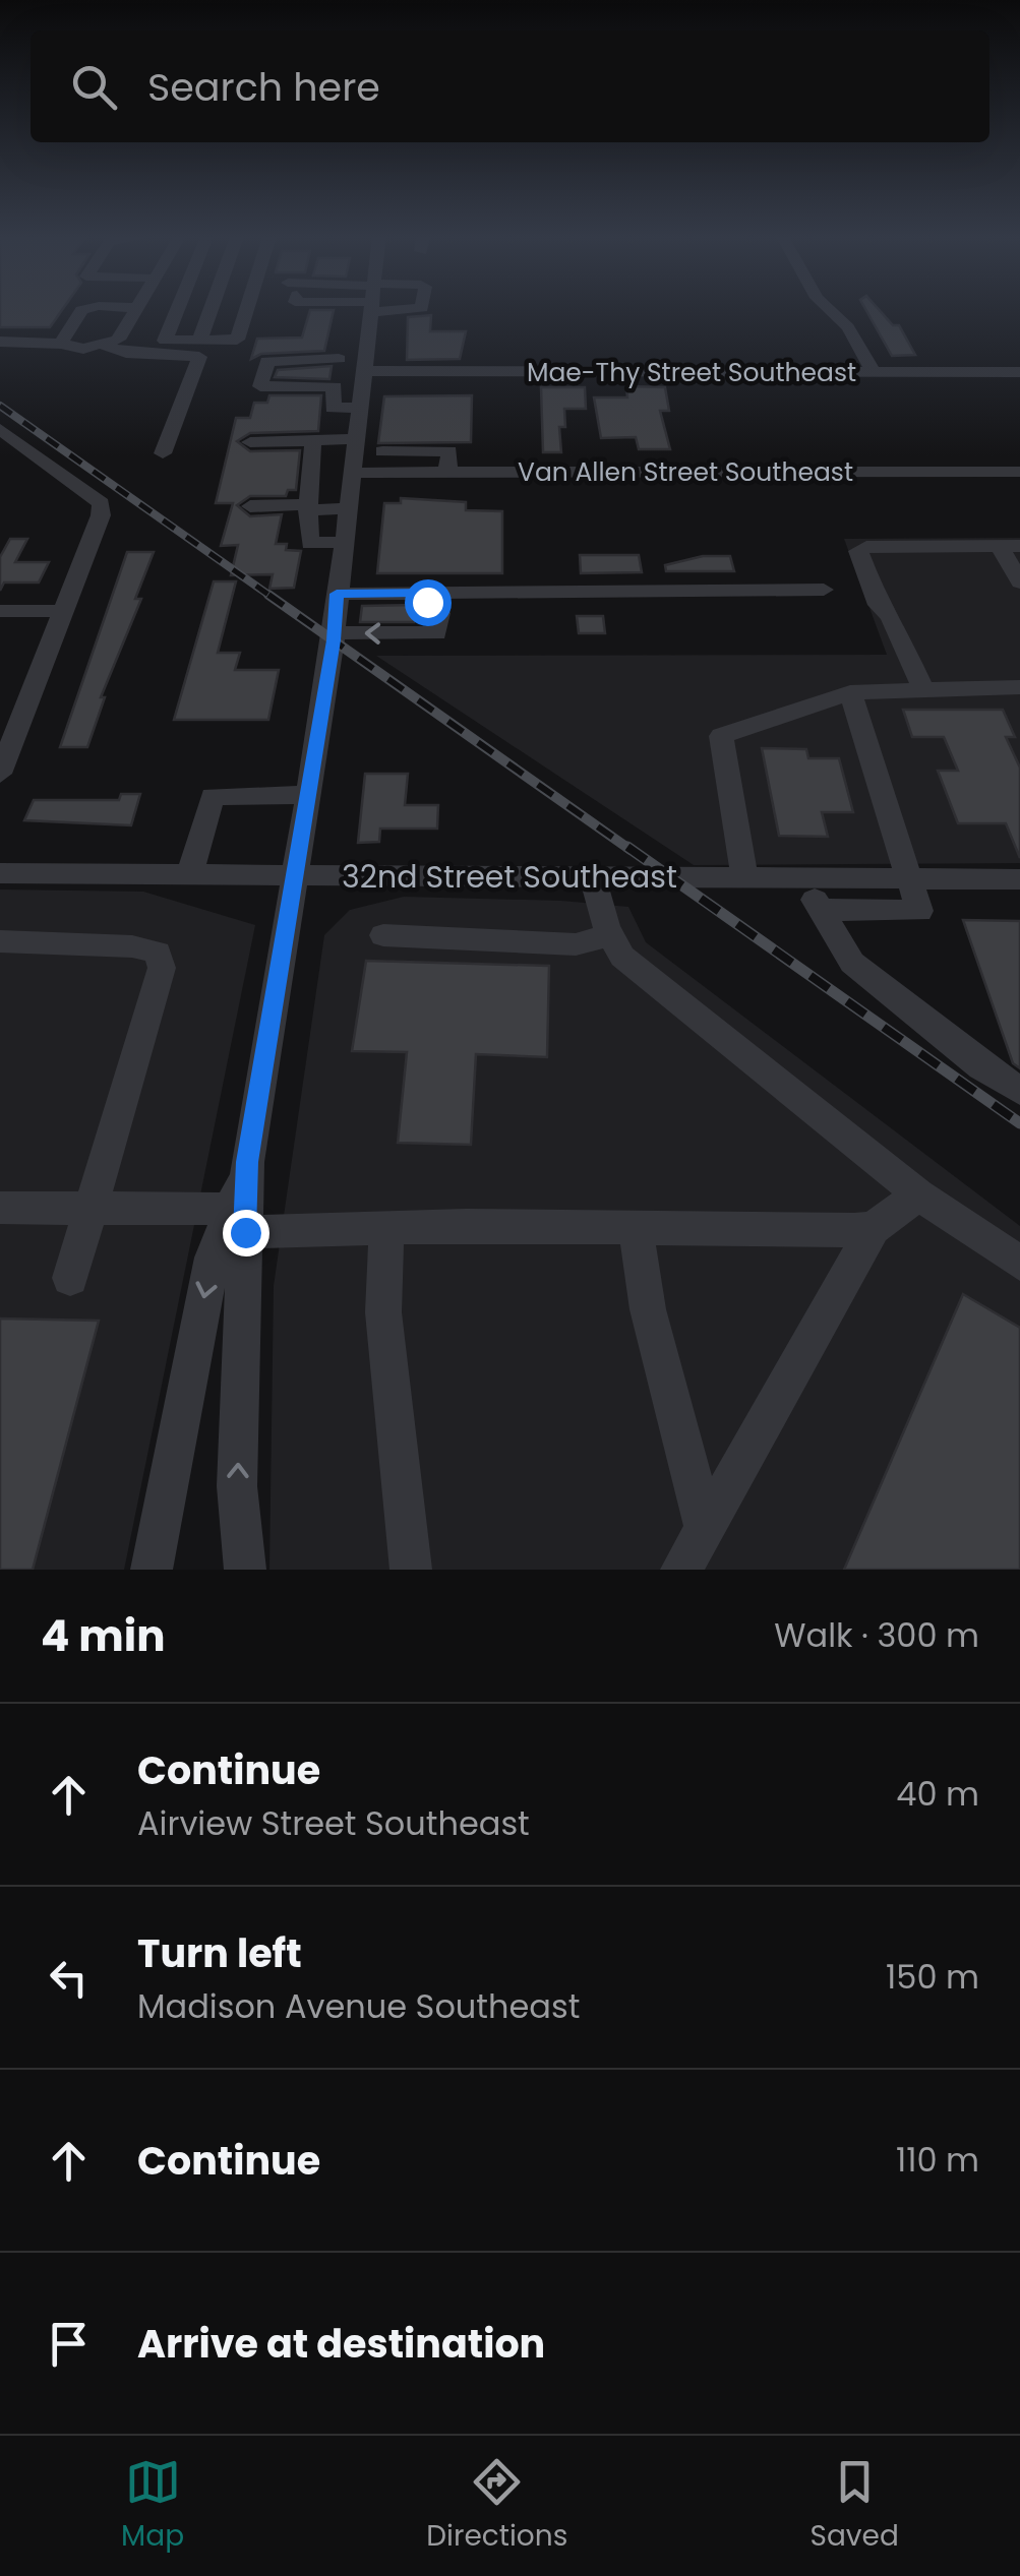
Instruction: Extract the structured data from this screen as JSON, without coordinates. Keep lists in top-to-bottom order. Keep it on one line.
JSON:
{"streets":{"street":["Mae-Thy Street Southeast","Van Allen Street Southeast","32nd Street Southeast"]},"page":{"search":"Search here","heading":["4 min","Walk · 300 m"],"list":[["Continue","Airview Street Southeast","40 m"],["Turn left","Madison Avenue Southeast","150 m"],["Continue","110 m"],"Arrive at destination"],"nav":["Map","Directions","Saved"]}}
